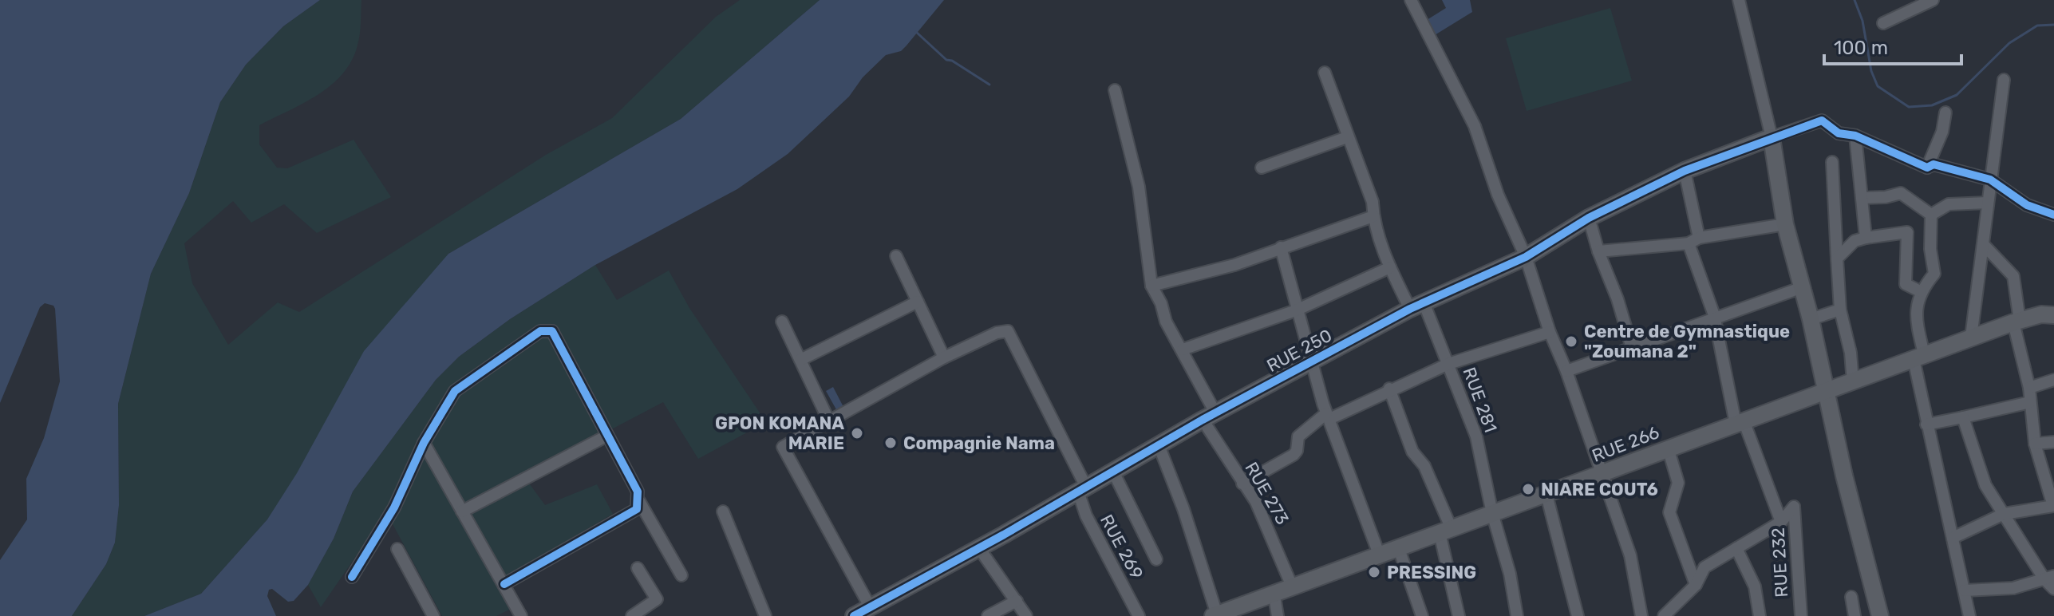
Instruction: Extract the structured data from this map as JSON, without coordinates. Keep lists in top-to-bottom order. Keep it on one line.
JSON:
{"streets":{"street":["RUE 250","RUE 281","RUE 266","RUE 273","RUE 269","RUE 232"]},"crossings":[["RUE 250","RUE 281"],["RUE 250","RUE 273"],["RUE 250","RUE 269"],["RUE 281","RUE 266"],["RUE 266","RUE 273"]],"places":["Centre de Gymnastique \"Zoumana 2\"","GPON KOMANA MARIE","Compagnie Nama","NIARE COUT6","PRESSING"],"scale_bar":"100 m"}
